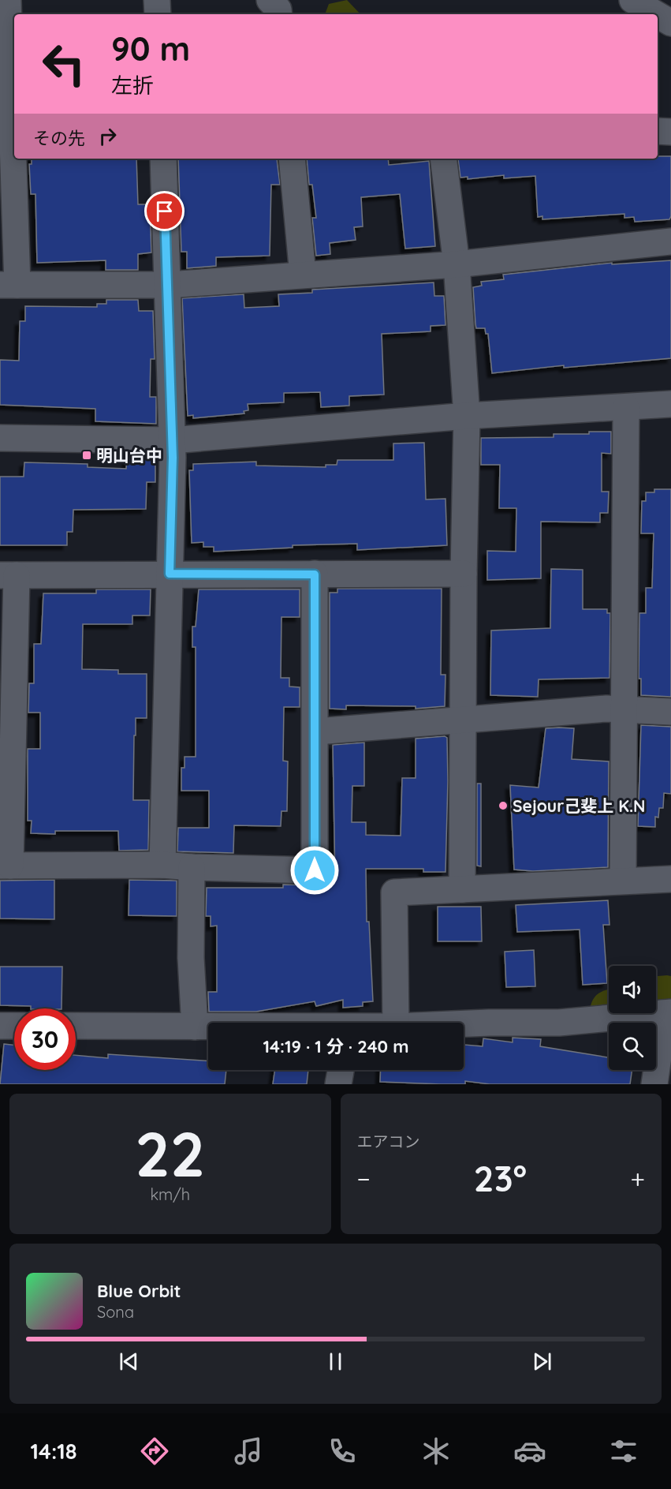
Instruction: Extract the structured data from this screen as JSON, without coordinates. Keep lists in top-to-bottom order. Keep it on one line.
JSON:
{"places":{"transit":["明山台中"],"other":["Sejour己斐上 K.N"]},"page":{"turn":["90 m","左折"],"then":"その先","limit":"30","trip":"14:19 · 1 分 · 240 m","tile":[["22","km/h"],"エアコン"],"heat":["−","23°","+"],"song":["Blue Orbit","Sona"],"tabs":"14:18"}}
